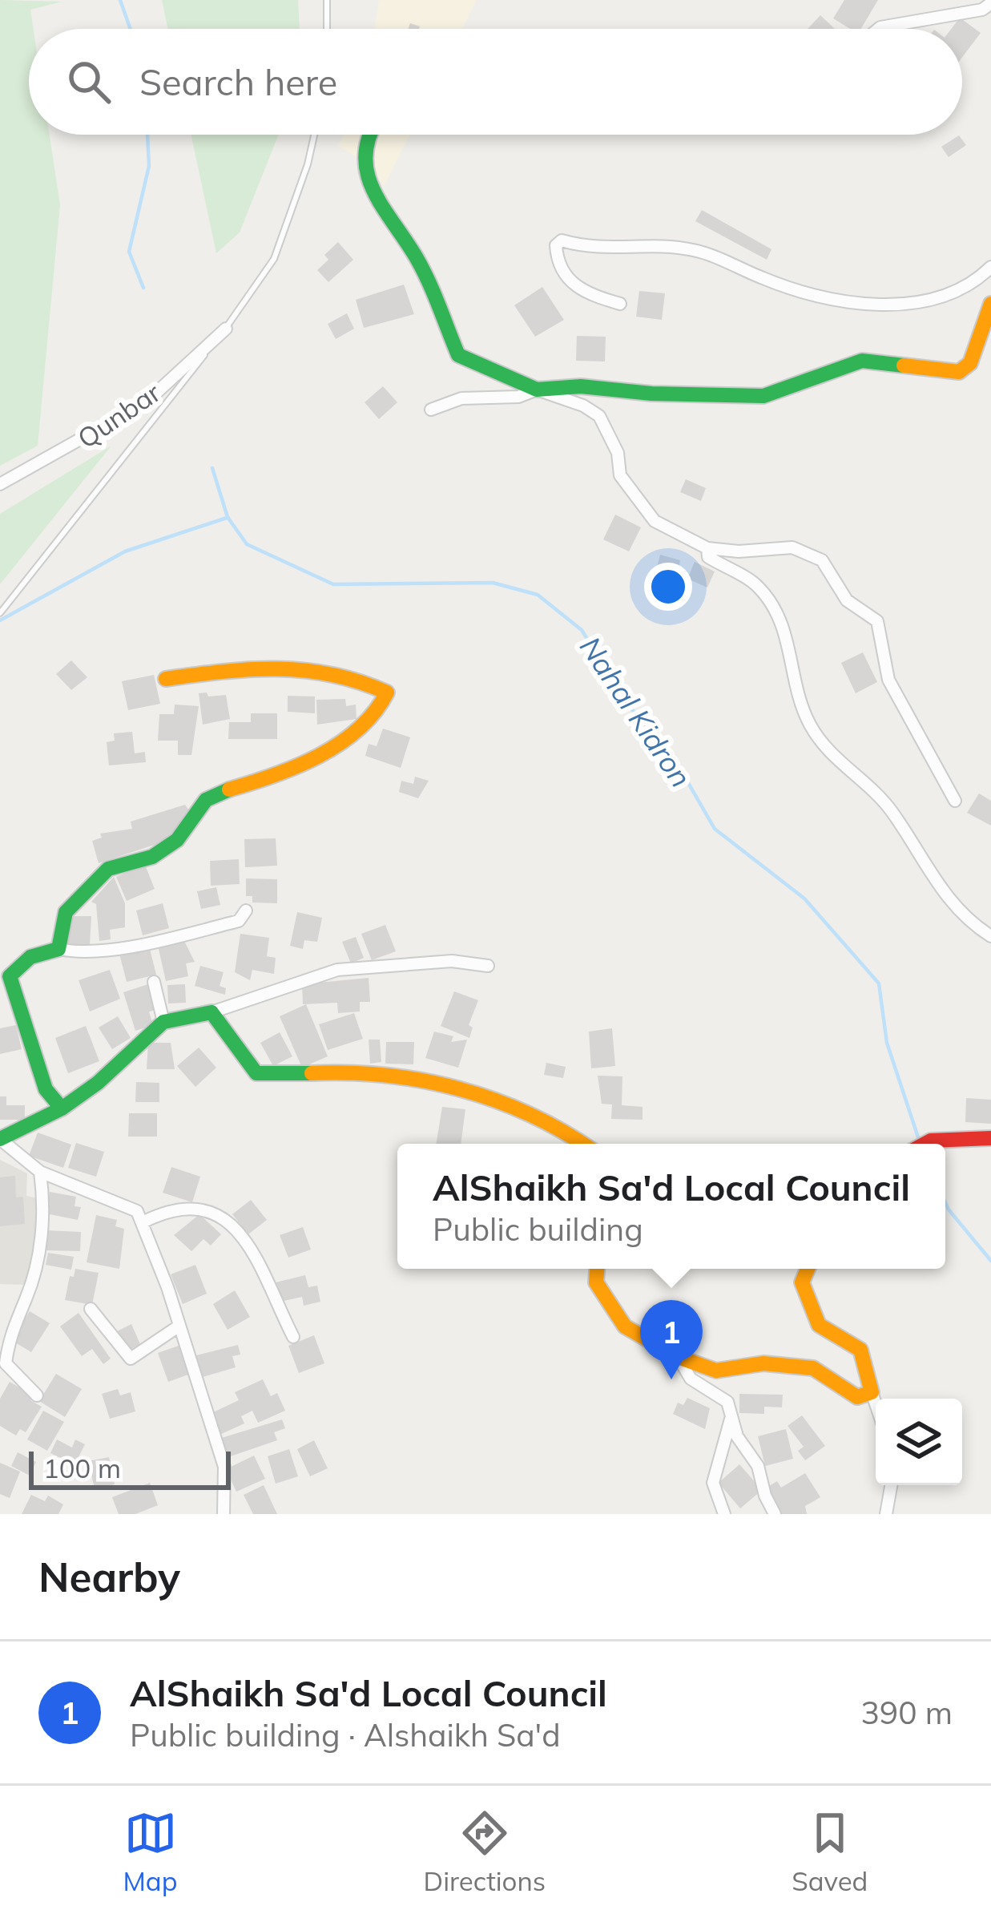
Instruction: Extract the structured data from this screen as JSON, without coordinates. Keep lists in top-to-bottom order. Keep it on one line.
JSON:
{"streets":{"street":["Qunbar"]},"water":["Nahal Kidron"],"scale_bar":"100 m","page":{"search":"Search here","popup":["AlShaikh Sa'd Local Council","Public building"],"pins":"1","scale":"100 m","heading":"Nearby","list":[{"mark":"1","name":"AlShaikh Sa'd Local Council","note":"Public building · Alshaikh Sa'd","value":"390 m"}],"nav":["Map","Directions","Saved"]}}
